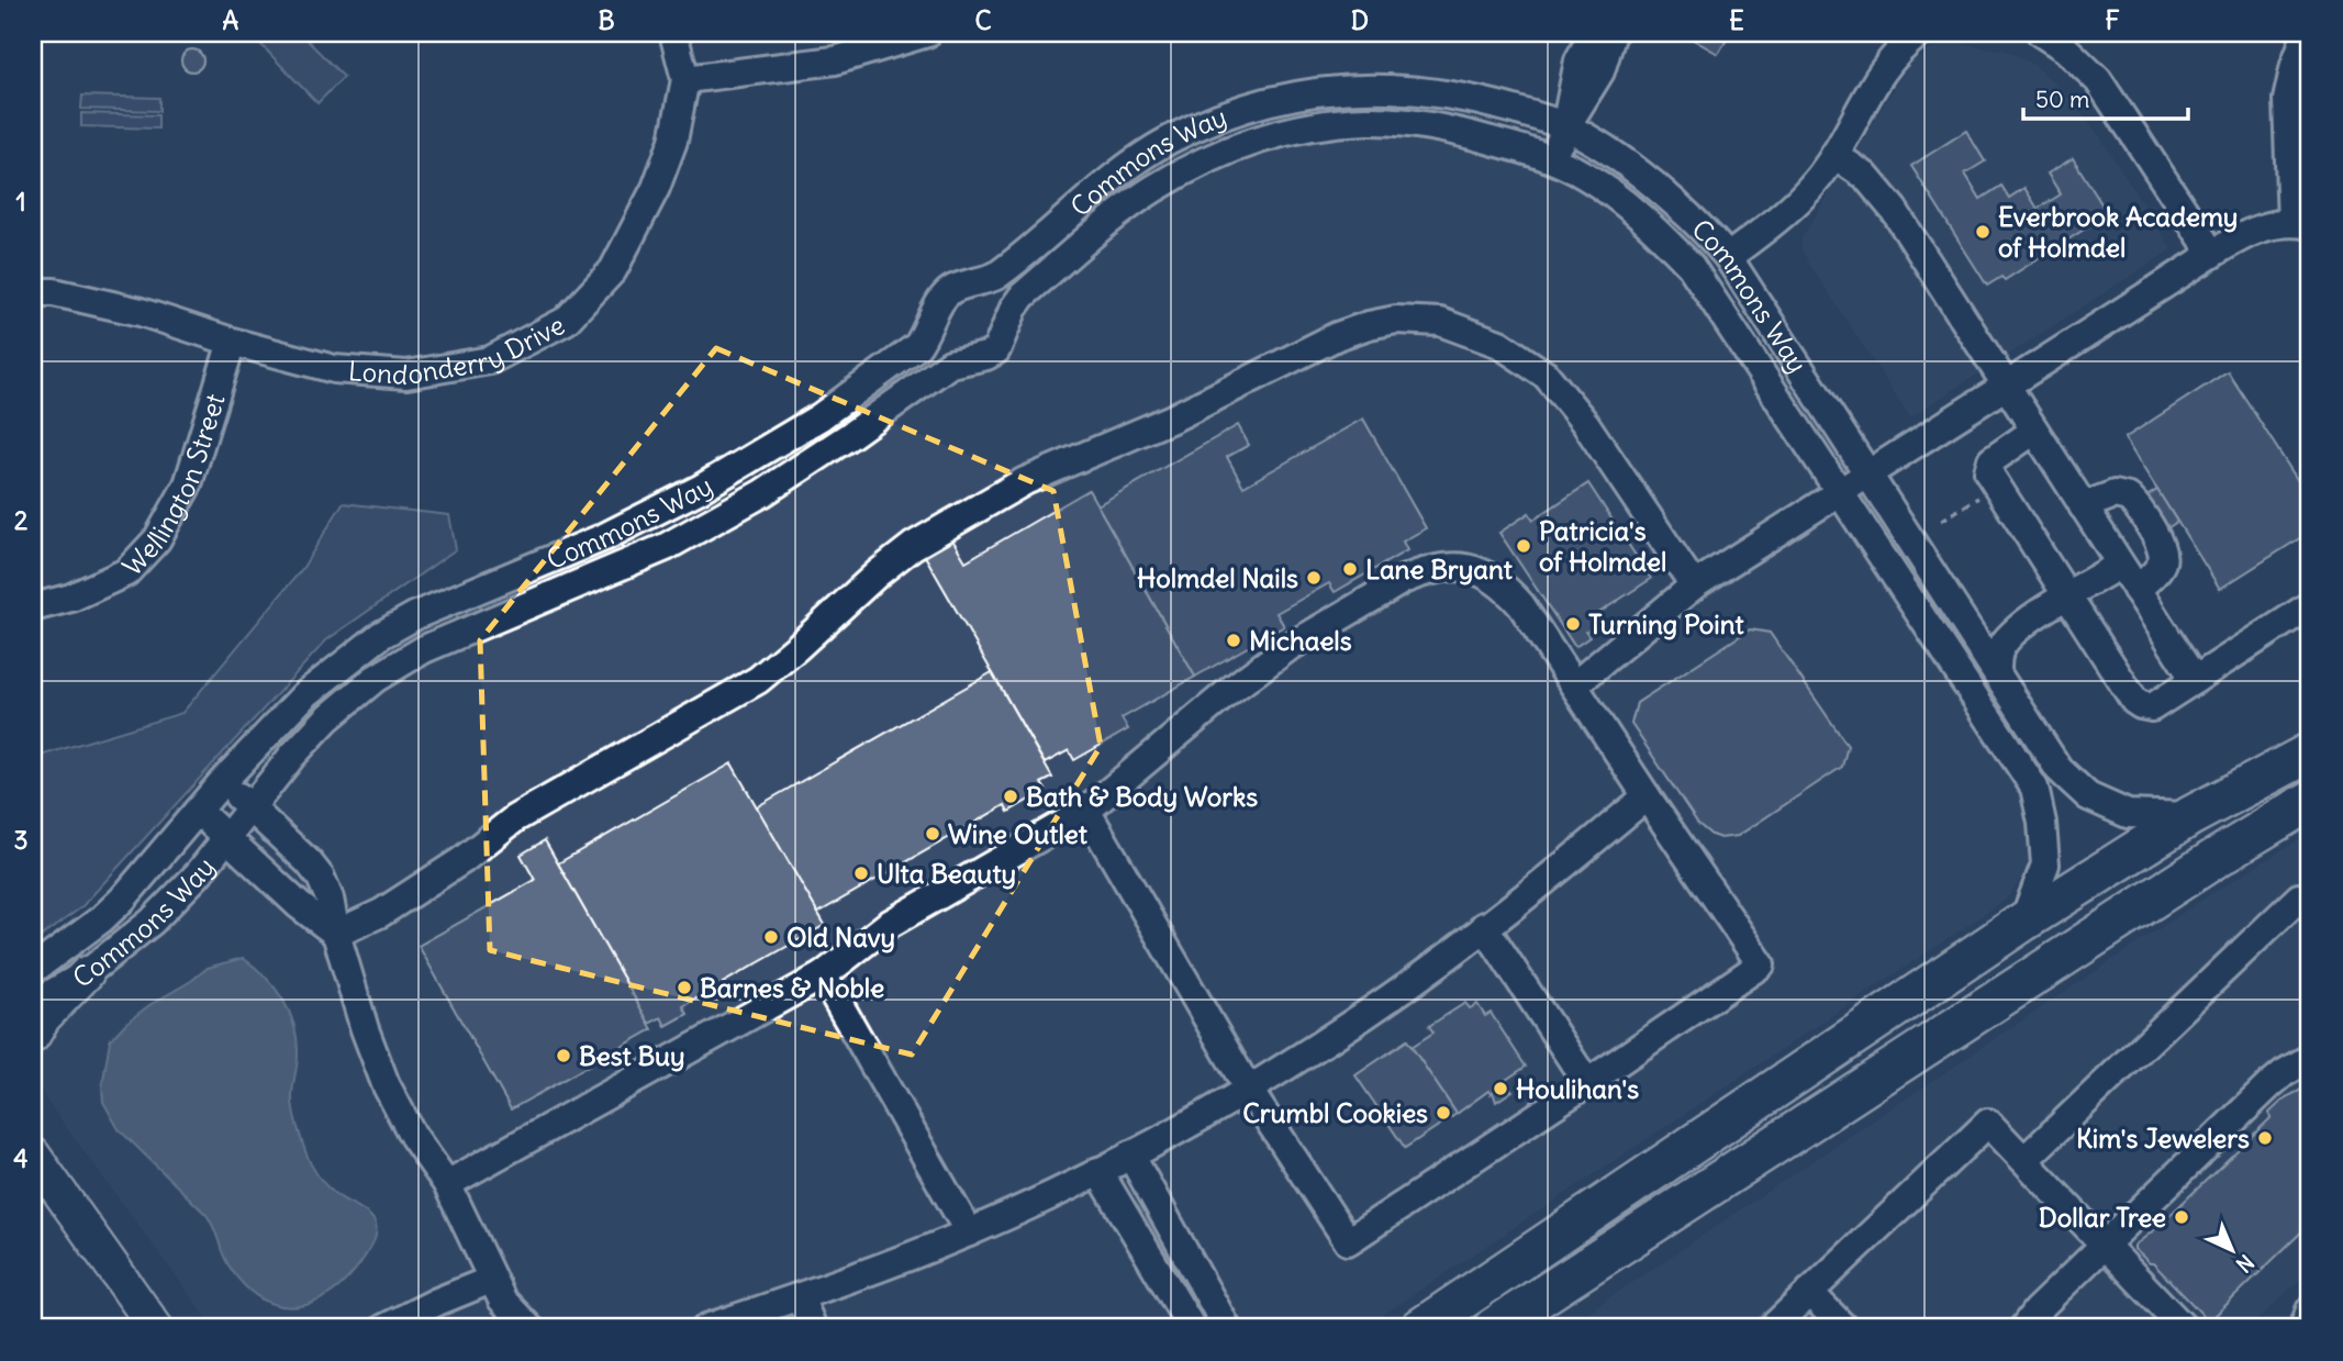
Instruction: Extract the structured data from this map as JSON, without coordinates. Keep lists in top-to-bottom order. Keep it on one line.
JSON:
{"streets":{"street":["Commons Way","Londonderry Drive","Wellington Street"]},"crossings":[["Londonderry Drive","Wellington Street"]],"places":["Everbrook Academy of Holmdel","Patricia's of Holmdel","Lane Bryant","Holmdel Nails","Turning Point","Michaels","Bath & Body Works","Wine Outlet","Ulta Beauty","Old Navy","Barnes & Noble","Best Buy","Houlihan's","Crumbl Cookies","Kim's Jewelers","Dollar Tree"],"scale_bar":"50 m","north":"bottom right","grid":{"columns":["A","B","C","D","E","F"],"rows":["1","2","3","4"]}}
